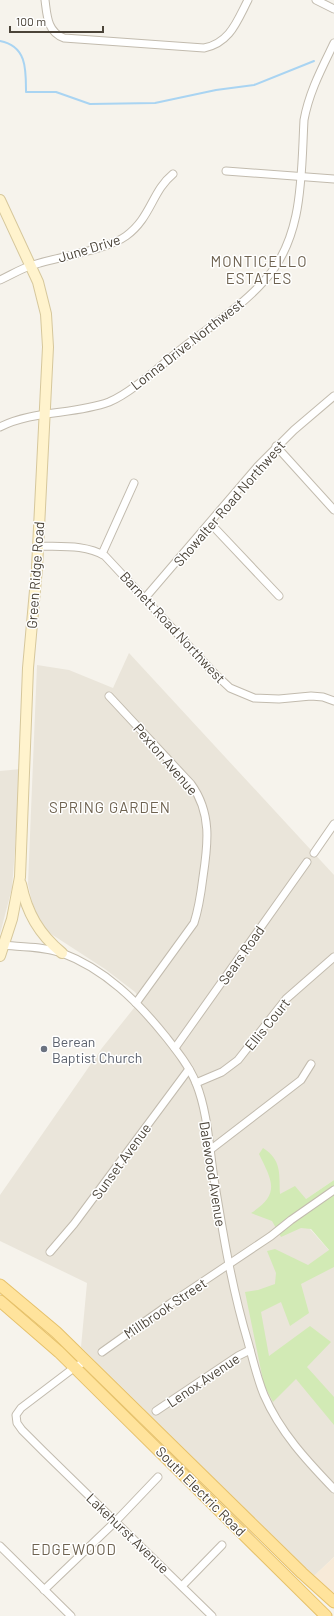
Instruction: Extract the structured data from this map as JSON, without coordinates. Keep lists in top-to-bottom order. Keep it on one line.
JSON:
{"streets":{"main road":["South Electric Road"],"street":["June Drive","Lonna Drive Northwest","Showalter Road Northwest","Green Ridge Road","Barnett Road Northwest","Pexton Avenue","Sears Road","Ellis Court","Sunset Avenue","Dalewood Avenue","Millbrook Street","Lenox Avenue","Lakehurst Avenue"]},"crossings":[["June Drive","Green Ridge Road"],["Lonna Drive Northwest","Green Ridge Road"],["Showalter Road Northwest","Barnett Road Northwest"],["Green Ridge Road","Barnett Road Northwest"],["Green Ridge Road","Dalewood Avenue"],["Pexton Avenue","Dalewood Avenue"],["Sears Road","Dalewood Avenue"],["Ellis Court","Dalewood Avenue"],["Sunset Avenue","Dalewood Avenue"],["Dalewood Avenue","Millbrook Street"],["Dalewood Avenue","Lenox Avenue"],["South Electric Road","Lakehurst Avenue"]],"districts":["MONTICELLO ESTATES","SPRING GARDEN","EDGEWOOD"],"places":["Berean Baptist Church"],"scale_bar":"100 m"}
